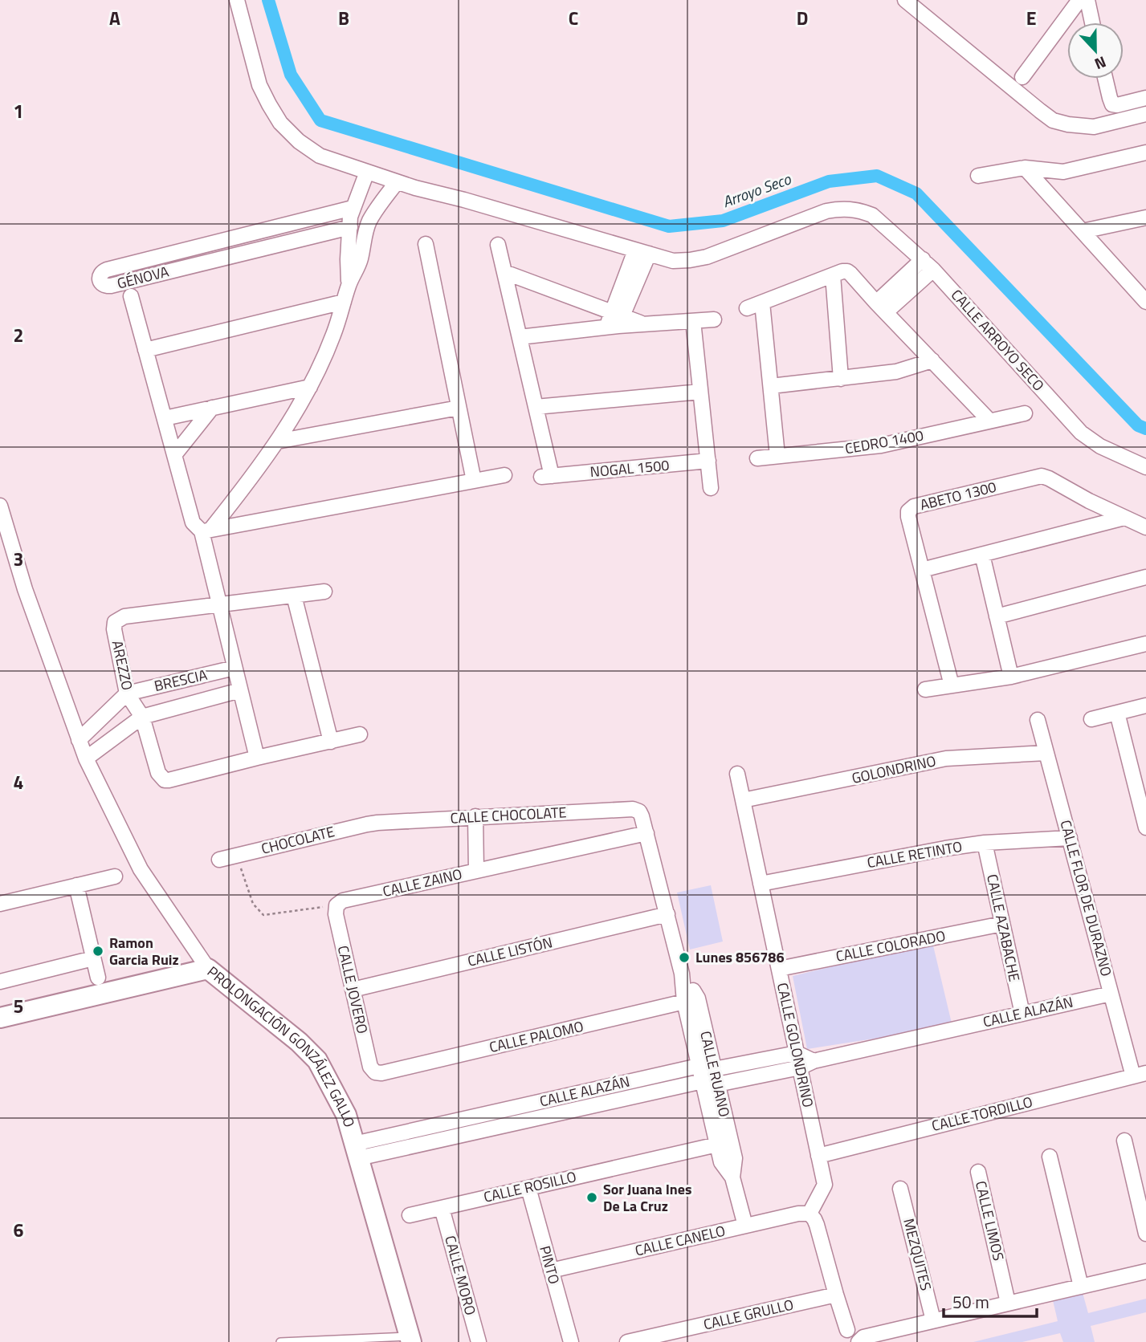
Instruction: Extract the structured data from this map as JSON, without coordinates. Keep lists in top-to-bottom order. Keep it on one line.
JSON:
{"streets":{"street":["GÉNOVA","CALLE ARROYO SECO","CEDRO 1400","NOGAL 1500","ABETO 1300","AREZZO","BRESCIA","GOLONDRINO","CALLE CHOCOLATE","CHOCOLATE","CALLE RETINTO","CALLE ZAINO","CALLE FLOR DE DURAZNO","CALLE AZABACHE","CALLE COLORADO","CALLE LISTÓN","CALLE JOVERO","CALLE ALAZÁN","CALLE PALOMO","CALLE GOLONDRINO","PROLONGACIÓN GONZÁLEZ GALLO","CALLE RUANO","CALLE TORDILLO","CALLE ROSILLO","CALLE LIMOS","CALLE CANELO","MEZQUITES","PINTO","CALLE MORO","CALLE GRULLO"]},"crossings":[["AREZZO","BRESCIA"],["BRESCIA","PROLONGACIÓN GONZÁLEZ GALLO"],["GOLONDRINO","CALLE FLOR DE DURAZNO"],["GOLONDRINO","CALLE GOLONDRINO"],["CALLE CHOCOLATE","CHOCOLATE"],["CALLE CHOCOLATE","CALLE RUANO"],["CALLE RETINTO","CALLE FLOR DE DURAZNO"],["CALLE RETINTO","CALLE AZABACHE"],["CALLE RETINTO","CALLE GOLONDRINO"],["CALLE ZAINO","CALLE JOVERO"],["CALLE ZAINO","CALLE RUANO"],["CALLE FLOR DE DURAZNO","CALLE ALAZÁN"],["CALLE FLOR DE DURAZNO","CALLE TORDILLO"],["CALLE AZABACHE","CALLE COLORADO"],["CALLE AZABACHE","CALLE ALAZÁN"],["CALLE COLORADO","CALLE GOLONDRINO"],["CALLE LISTÓN","CALLE JOVERO"],["CALLE LISTÓN","CALLE RUANO"],["CALLE JOVERO","CALLE PALOMO"],["CALLE ALAZÁN","CALLE GOLONDRINO"],["CALLE ALAZÁN","PROLONGACIÓN GONZÁLEZ GALLO"],["CALLE ALAZÁN","CALLE RUANO"],["CALLE PALOMO","CALLE RUANO"],["CALLE GOLONDRINO","CALLE TORDILLO"],["CALLE GOLONDRINO","CALLE CANELO"],["CALLE RUANO","CALLE ROSILLO"],["CALLE RUANO","CALLE CANELO"],["CALLE ROSILLO","PINTO"],["CALLE ROSILLO","CALLE MORO"],["CALLE CANELO","PINTO"]],"water":["Arroyo Seco"],"places":["Ramon Garcia Ruiz","Lunes 856786","Sor Juana Ines De La Cruz"],"scale_bar":"50 m","north":"bottom","grid":{"columns":["A","B","C","D","E"],"rows":["1","2","3","4","5","6"]}}
